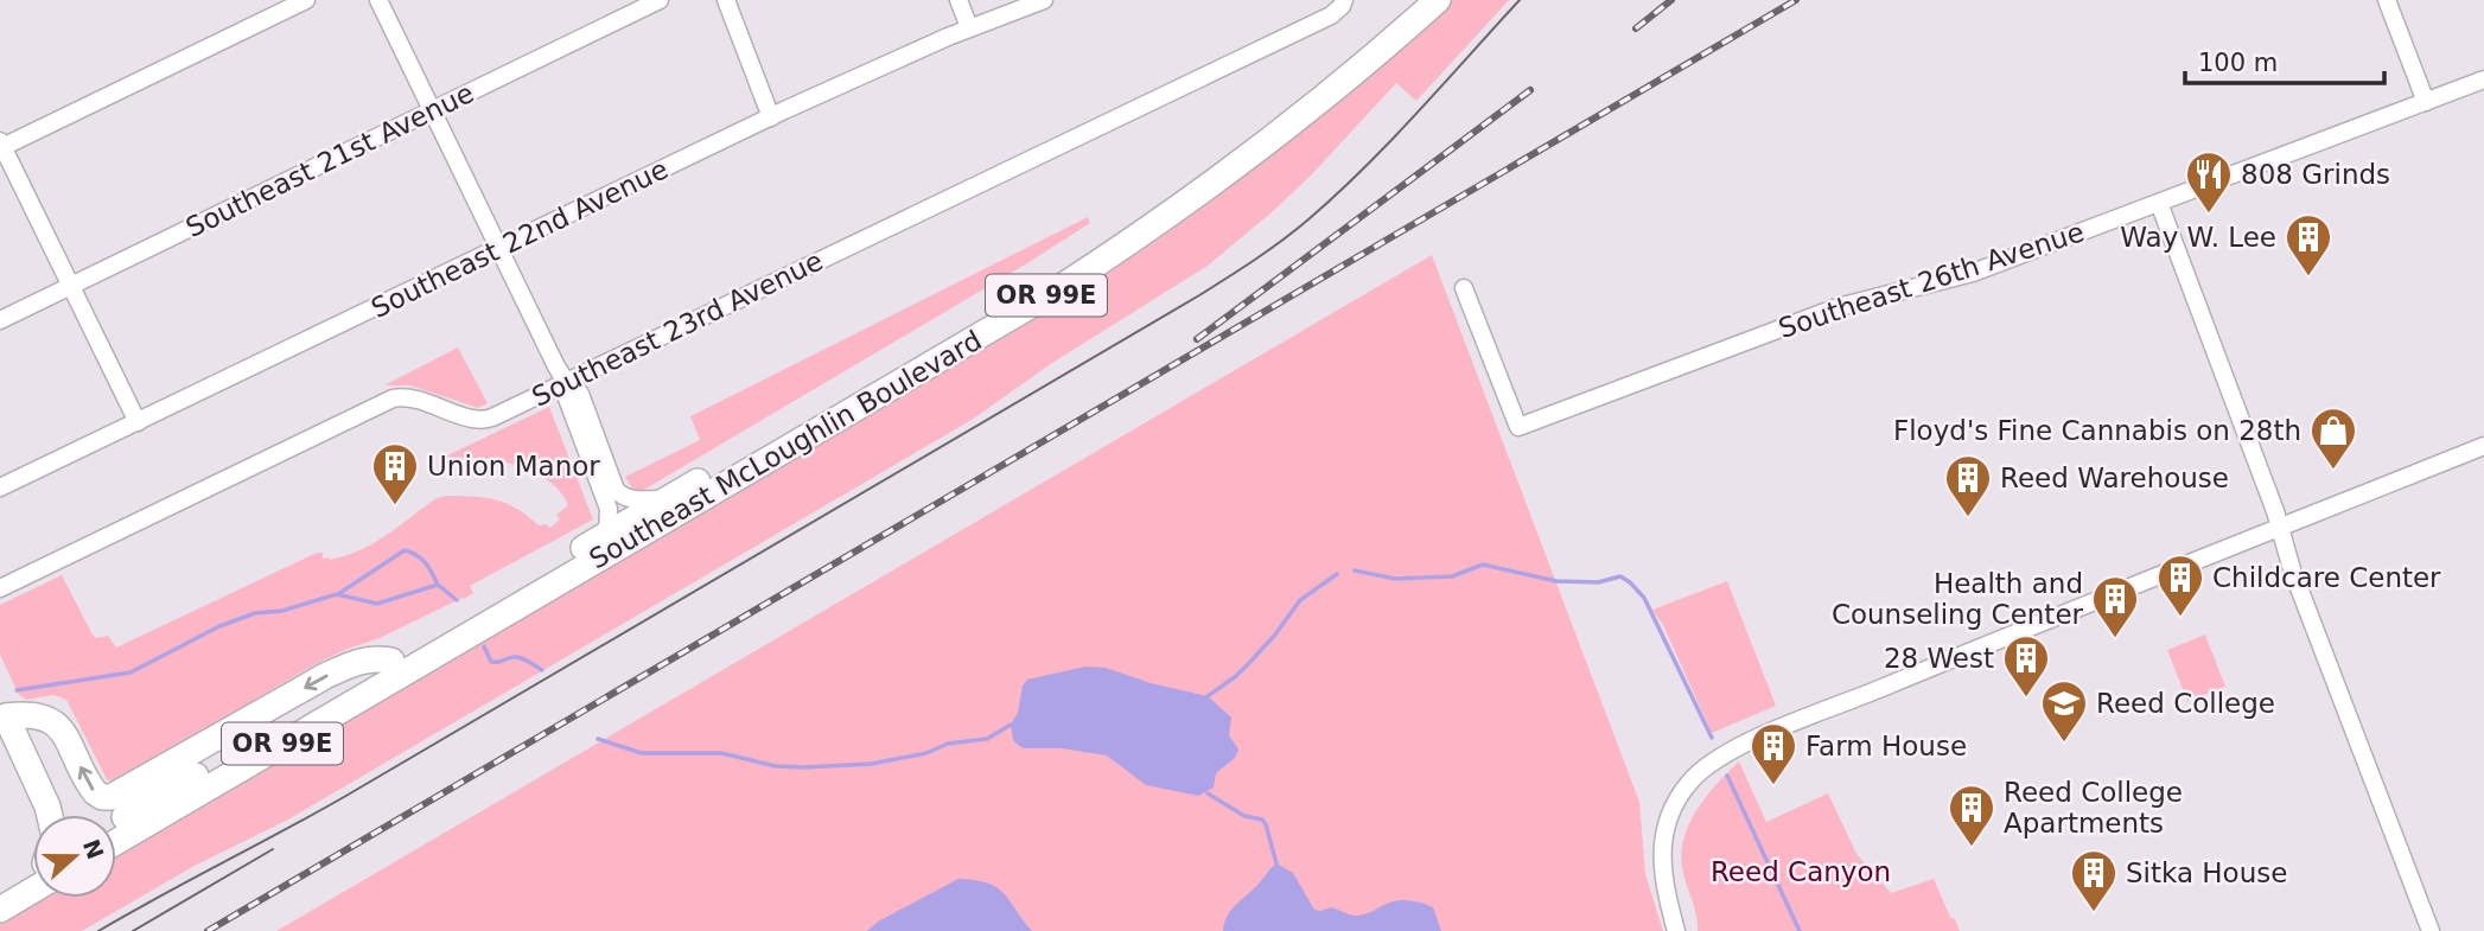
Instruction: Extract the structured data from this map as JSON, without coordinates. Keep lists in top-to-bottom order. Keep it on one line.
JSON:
{"streets":{"highway":["OR 99E","Southeast McLoughlin Boulevard"],"street":["Southeast 21st Avenue","Southeast 22nd Avenue","Southeast 26th Avenue","Southeast 23rd Avenue"]},"parks":["Reed Canyon"],"places":{"restaurant":["808 Grinds"],"building":["Way W. Lee","Union Manor","Reed Warehouse","Childcare Center","Health and Counseling Center","28 West","Farm House","Reed College Apartments","Sitka House"],"shop":["Floyd's Fine Cannabis on 28th"],"school or university":["Reed College"]},"scale_bar":"100 m","north":"right"}
